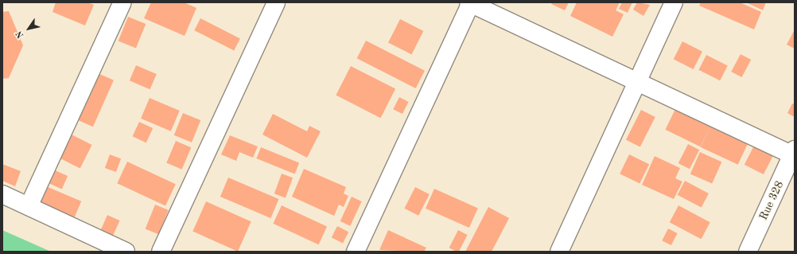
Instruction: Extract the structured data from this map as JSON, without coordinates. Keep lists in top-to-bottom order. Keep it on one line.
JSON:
{"streets":{"street":["Rue 328"]},"north":"bottom left"}
